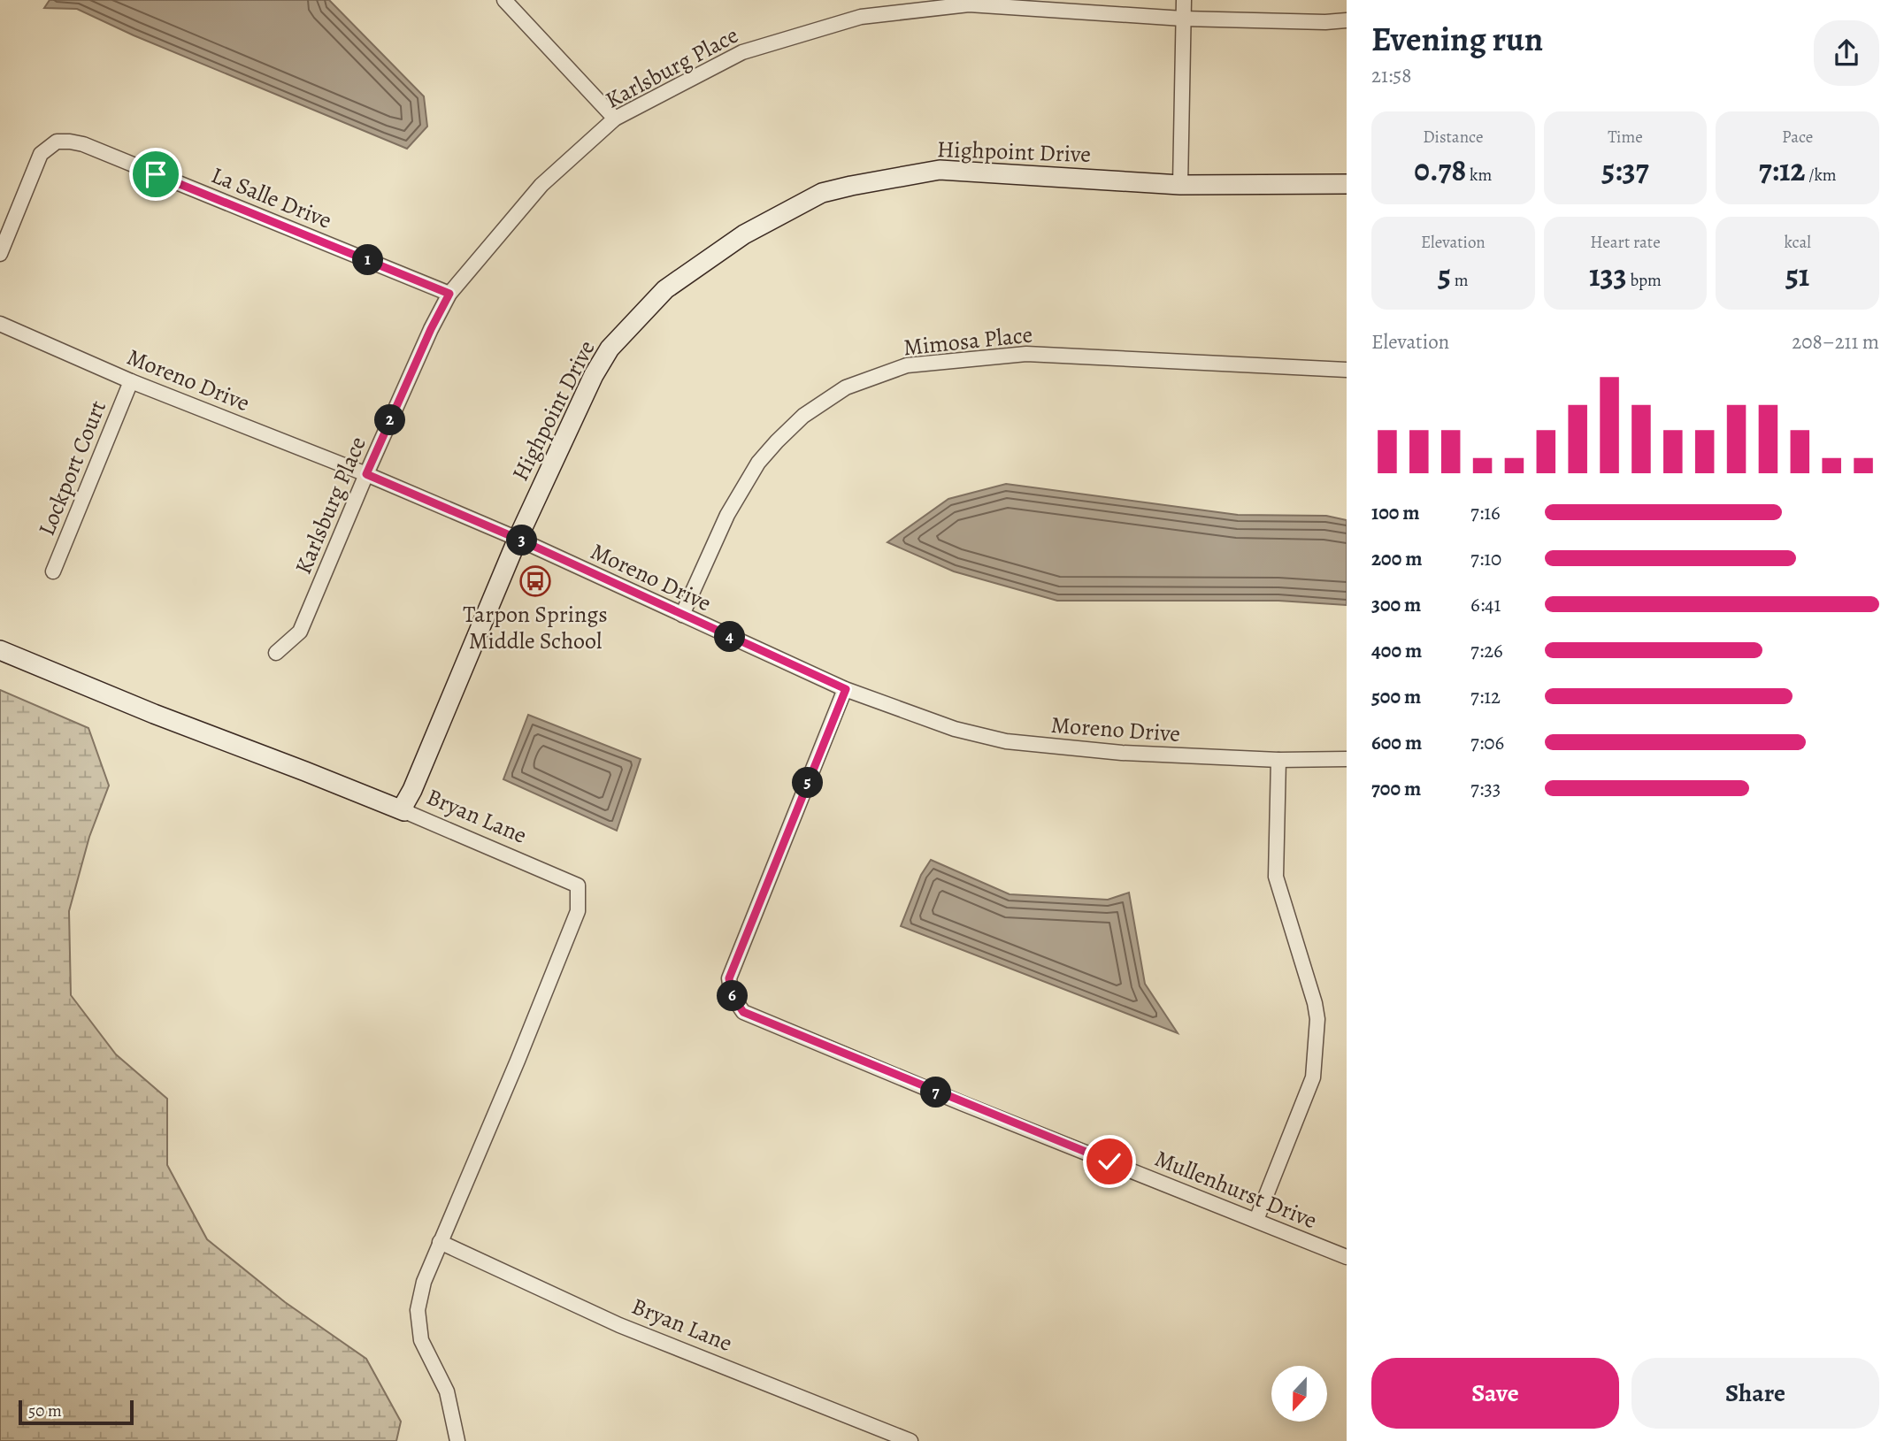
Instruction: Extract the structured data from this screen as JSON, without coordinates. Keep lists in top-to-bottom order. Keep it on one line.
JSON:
{"streets":{"street":["Karlsburg Place","Highpoint Drive","La Salle Drive","Mimosa Place","Moreno Drive","Lockport Court","Bryan Lane","Mullenhurst Drive"]},"crossings":[["Karlsburg Place","La Salle Drive"],["Karlsburg Place","Moreno Drive"],["Highpoint Drive","Moreno Drive"],["Highpoint Drive","Bryan Lane"],["Mimosa Place","Moreno Drive"],["Moreno Drive","Lockport Court"],["Moreno Drive","Mullenhurst Drive"]],"places":{"bus stop":["Tarpon Springs Middle School"]},"scale_bar":"50 m","north":"bottom","page":{"heading":["Evening run","21:58"],"stats":[["Distance","0.78 km"],["Time","5:37"],["Pace","7:12 /km"],["Elevation","5 m"],["Heart rate","133 bpm"],["kcal","51"]],"pins":["1","2","3","4","5","6","7"],"chart":["Elevation","208–211 m"],"list":[{"name":"100 m","note":"7:16"},{"name":"200 m","note":"7:10"},{"name":"300 m","note":"6:41"},{"name":"400 m","note":"7:26"},{"name":"500 m","note":"7:12"},{"name":"600 m","note":"7:06"},{"name":"700 m","note":"7:33"}],"buttons":["Save","Share"],"scale":"50 m"}}
